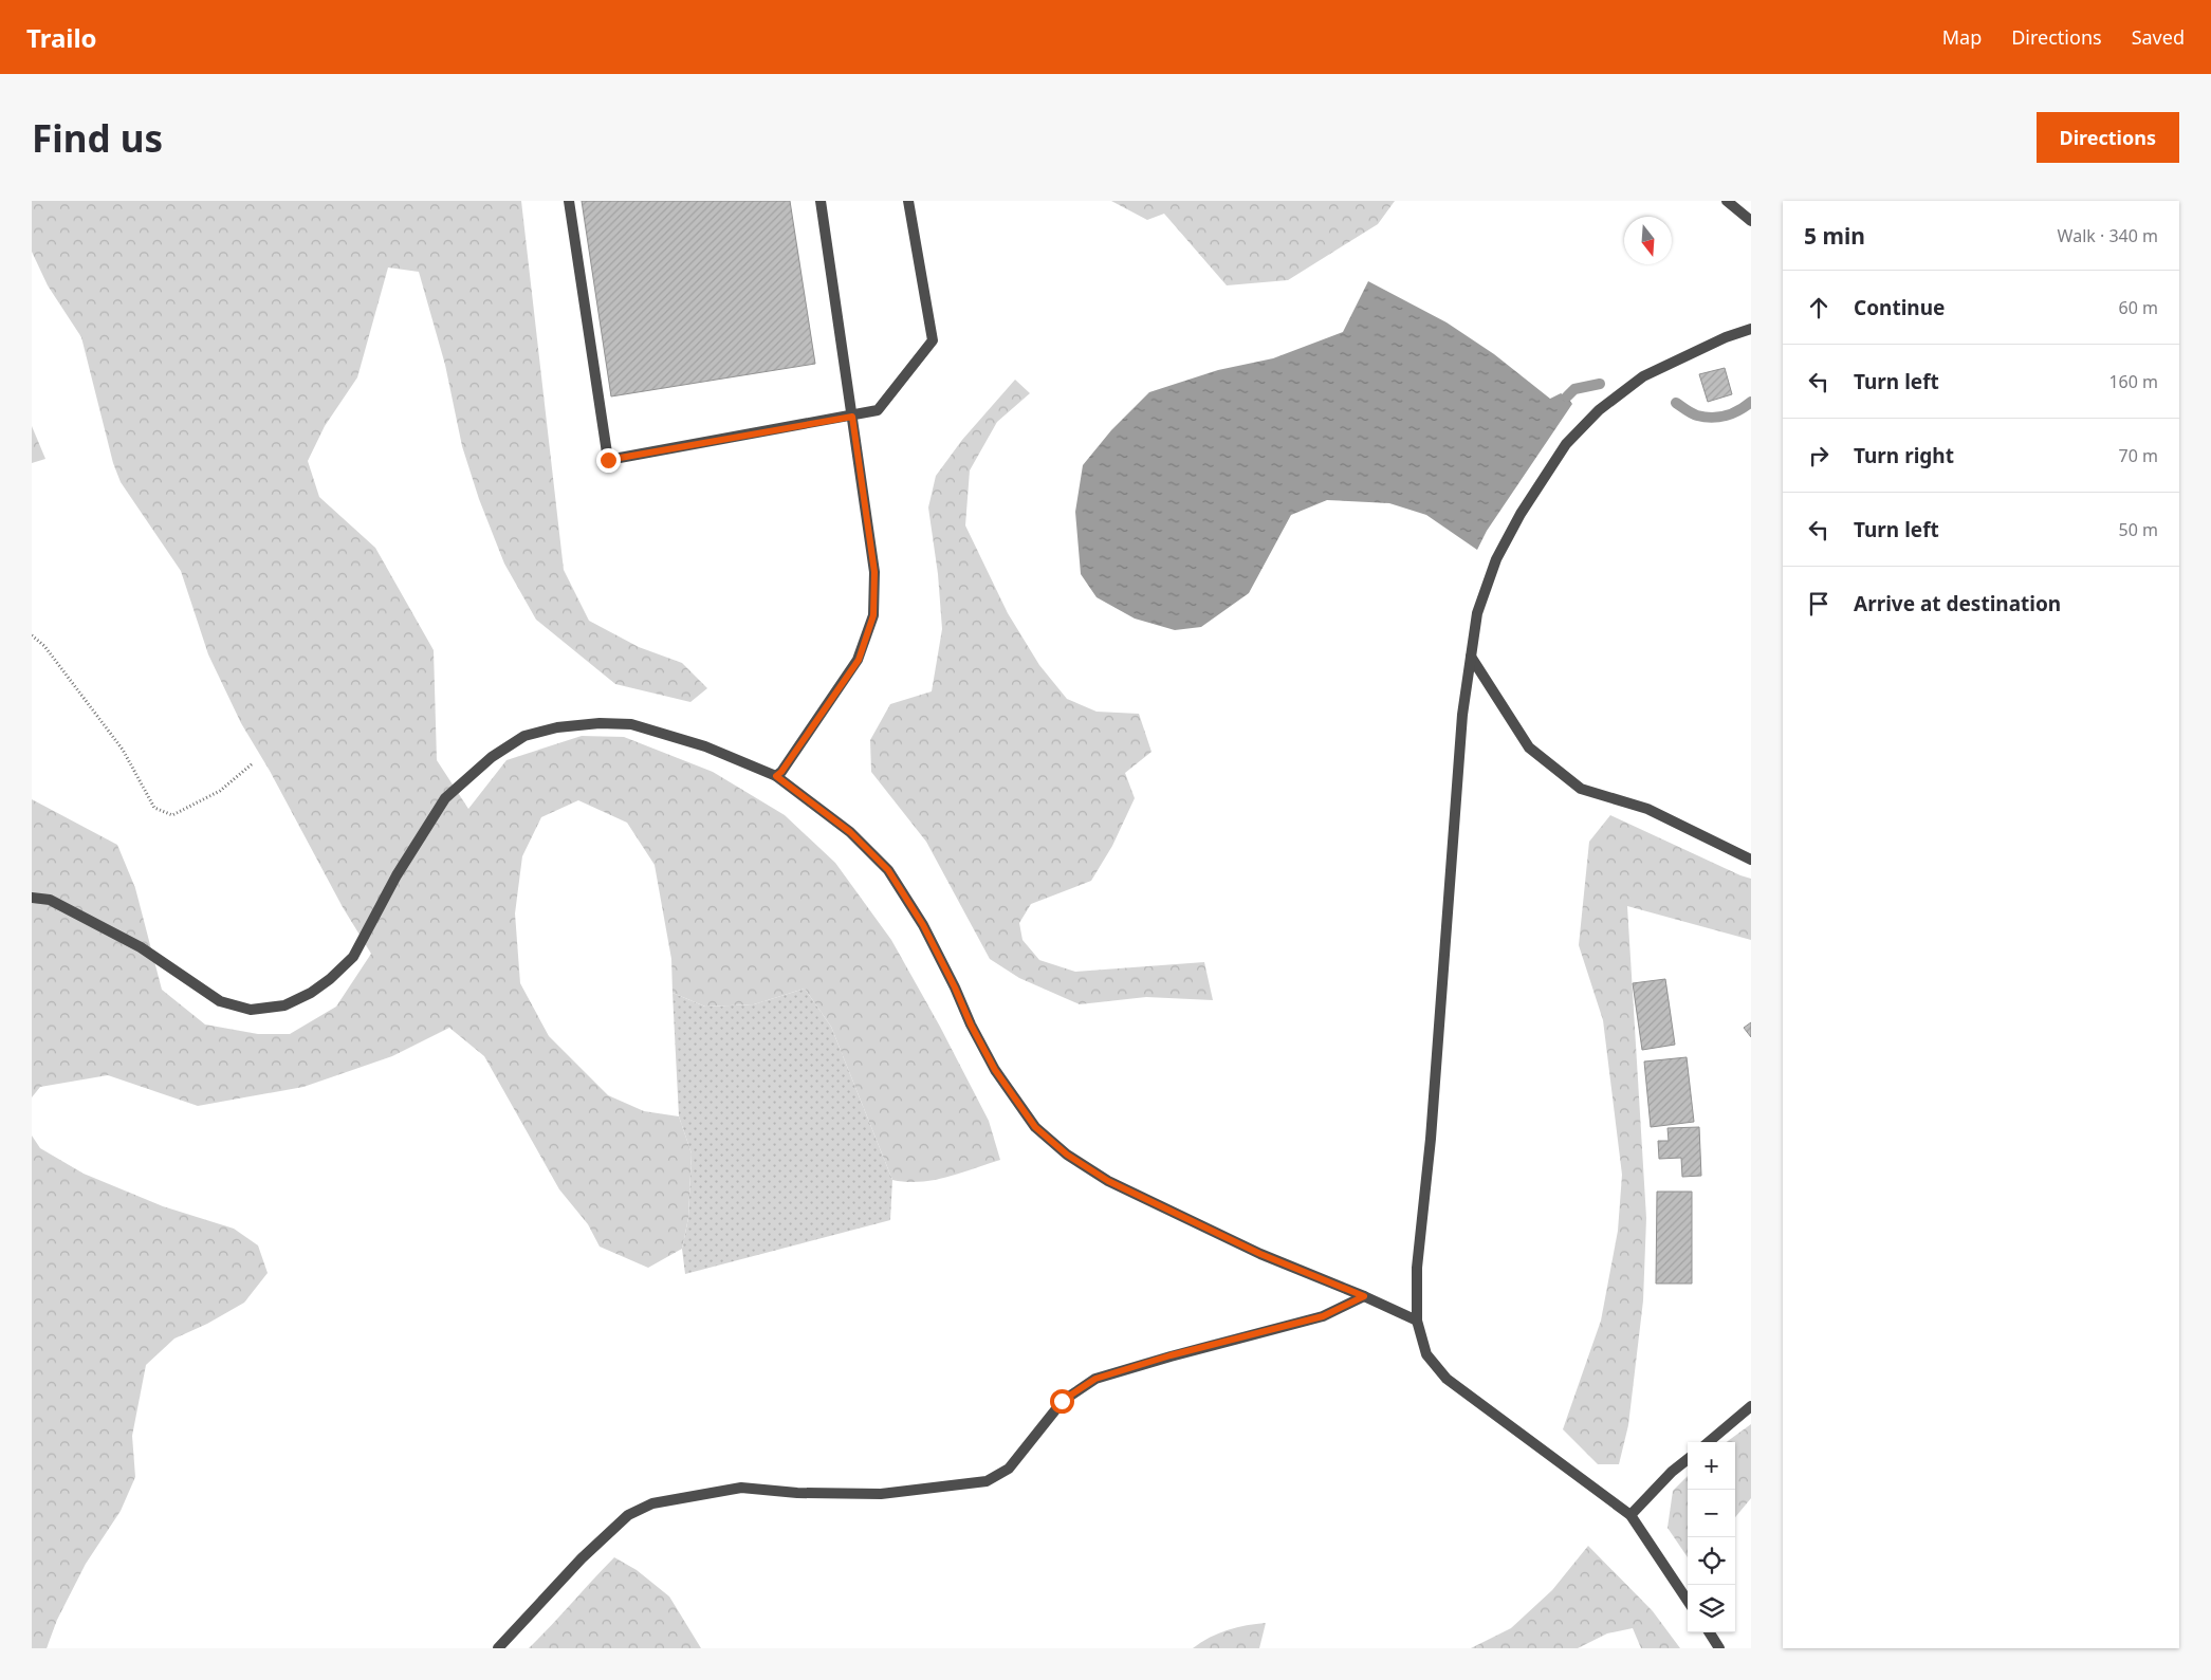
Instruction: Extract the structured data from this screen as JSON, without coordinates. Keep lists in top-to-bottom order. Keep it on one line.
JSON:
{"north":"bottom","page":{"header":"Trailo","nav":["Map","Directions","Saved"],"buttons":"Directions","title":"Find us","heading":["5 min","Walk · 340 m"],"list":[["Continue","60 m"],["Turn left","160 m"],["Turn right","70 m"],["Turn left","50 m"],"Arrive at destination"],"map_buttons":["+","−"]}}
